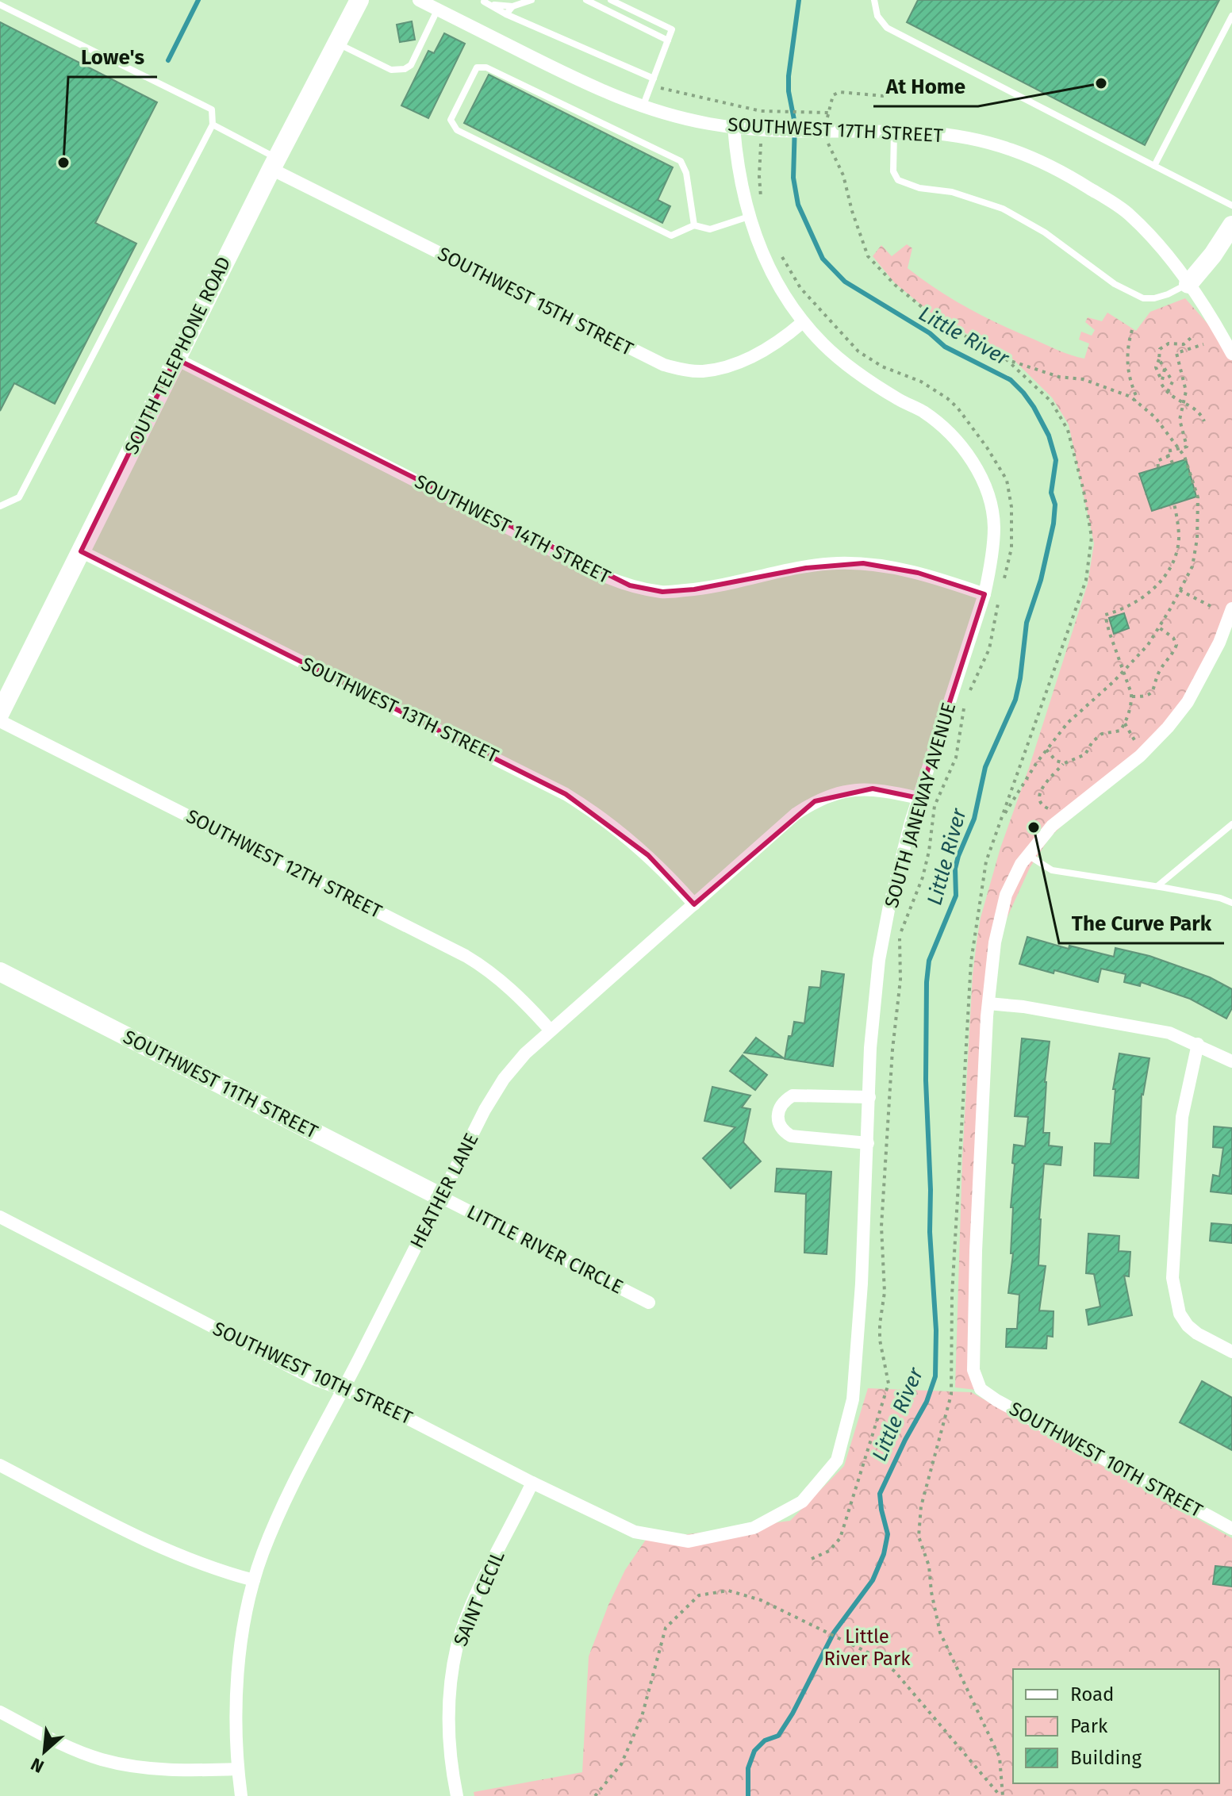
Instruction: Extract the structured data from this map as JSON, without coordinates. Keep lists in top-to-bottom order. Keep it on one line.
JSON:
{"streets":{"main road":["SOUTH TELEPHONE ROAD","SOUTHWEST 11TH STREET"],"street":["SOUTHWEST 17TH STREET","SOUTHWEST 15TH STREET","SOUTHWEST 14TH STREET","SOUTHWEST 13TH STREET","SOUTH JANEWAY AVENUE","SOUTHWEST 12TH STREET","HEATHER LANE","LITTLE RIVER CIRCLE","SOUTHWEST 10TH STREET","SAINT CECIL"]},"crossings":[["SOUTHWEST 17TH STREET","SOUTH JANEWAY AVENUE"],["SOUTHWEST 15TH STREET","SOUTH TELEPHONE ROAD"],["SOUTHWEST 15TH STREET","SOUTH JANEWAY AVENUE"],["SOUTH TELEPHONE ROAD","SOUTHWEST 14TH STREET"],["SOUTH TELEPHONE ROAD","SOUTHWEST 13TH STREET"],["SOUTHWEST 14TH STREET","SOUTH JANEWAY AVENUE"],["SOUTHWEST 13TH STREET","HEATHER LANE"],["SOUTH JANEWAY AVENUE","HEATHER LANE"],["SOUTH JANEWAY AVENUE","SOUTHWEST 10TH STREET"],["SOUTHWEST 12TH STREET","HEATHER LANE"],["SOUTHWEST 11TH STREET","HEATHER LANE"],["SOUTHWEST 11TH STREET","LITTLE RIVER CIRCLE"],["HEATHER LANE","LITTLE RIVER CIRCLE"],["HEATHER LANE","SOUTHWEST 10TH STREET"],["SOUTHWEST 10TH STREET","SAINT CECIL"]],"water":["Little River"],"parks":["Little River Park"],"places":["At Home","Lowe's","The Curve Park"],"legend":["Road","Park","Building"],"north":"bottom left"}
